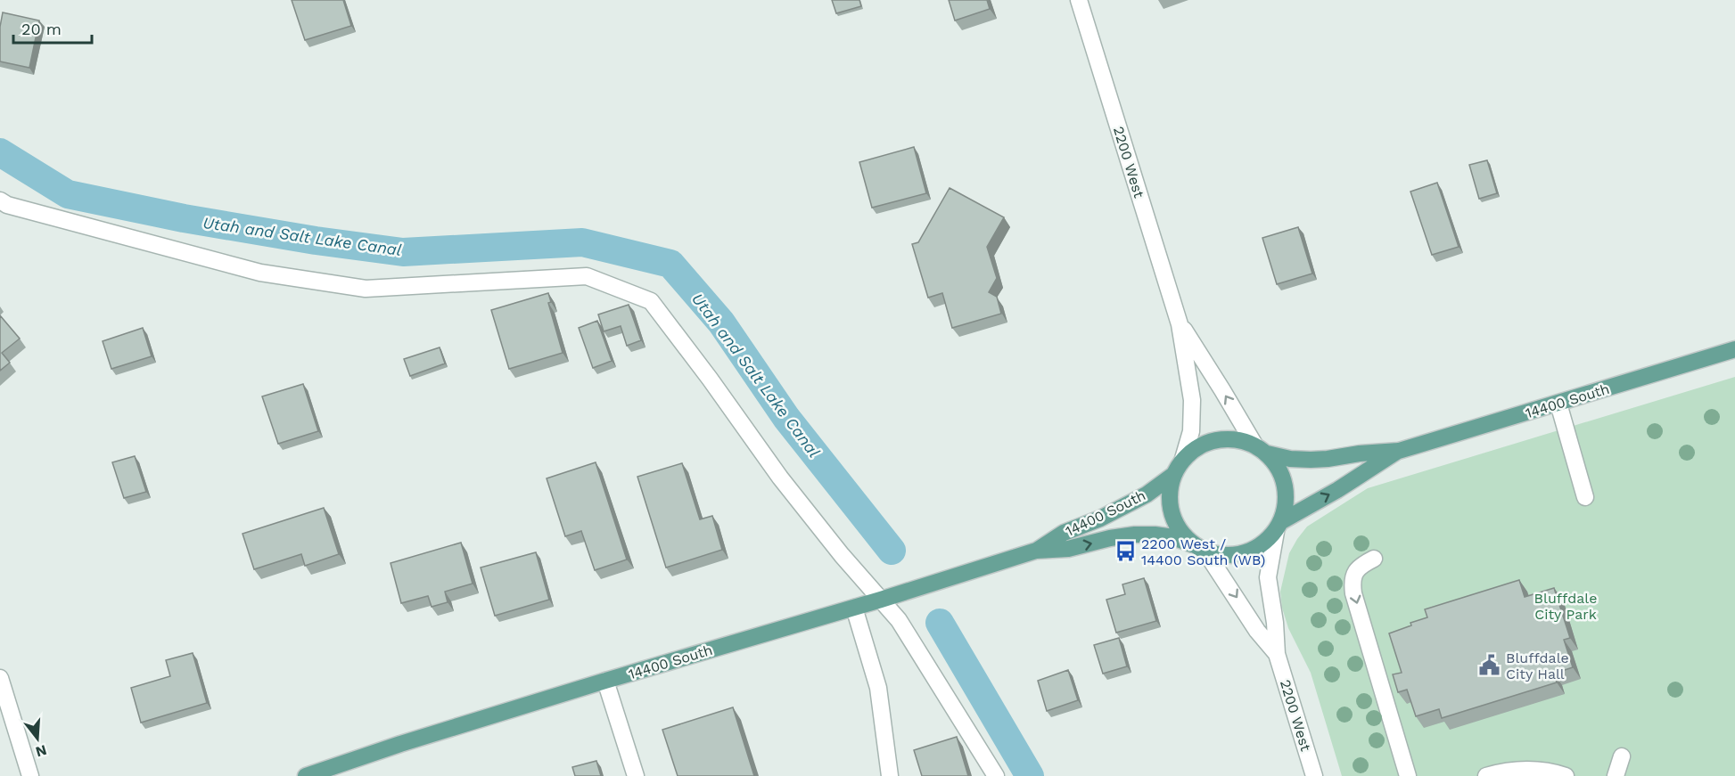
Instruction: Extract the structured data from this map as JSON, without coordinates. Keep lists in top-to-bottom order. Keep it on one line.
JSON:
{"streets":{"main road":["14400 South"],"street":["2200 West"]},"crossings":[["2200 West","14400 South"]],"water":["Utah and Salt Lake Canal"],"parks":["Bluffdale City Park"],"places":{"bus stop":["2200 West / 14400 South (WB)"],"public building":["Bluffdale City Hall"]},"scale_bar":"20 m","north":"bottom"}
